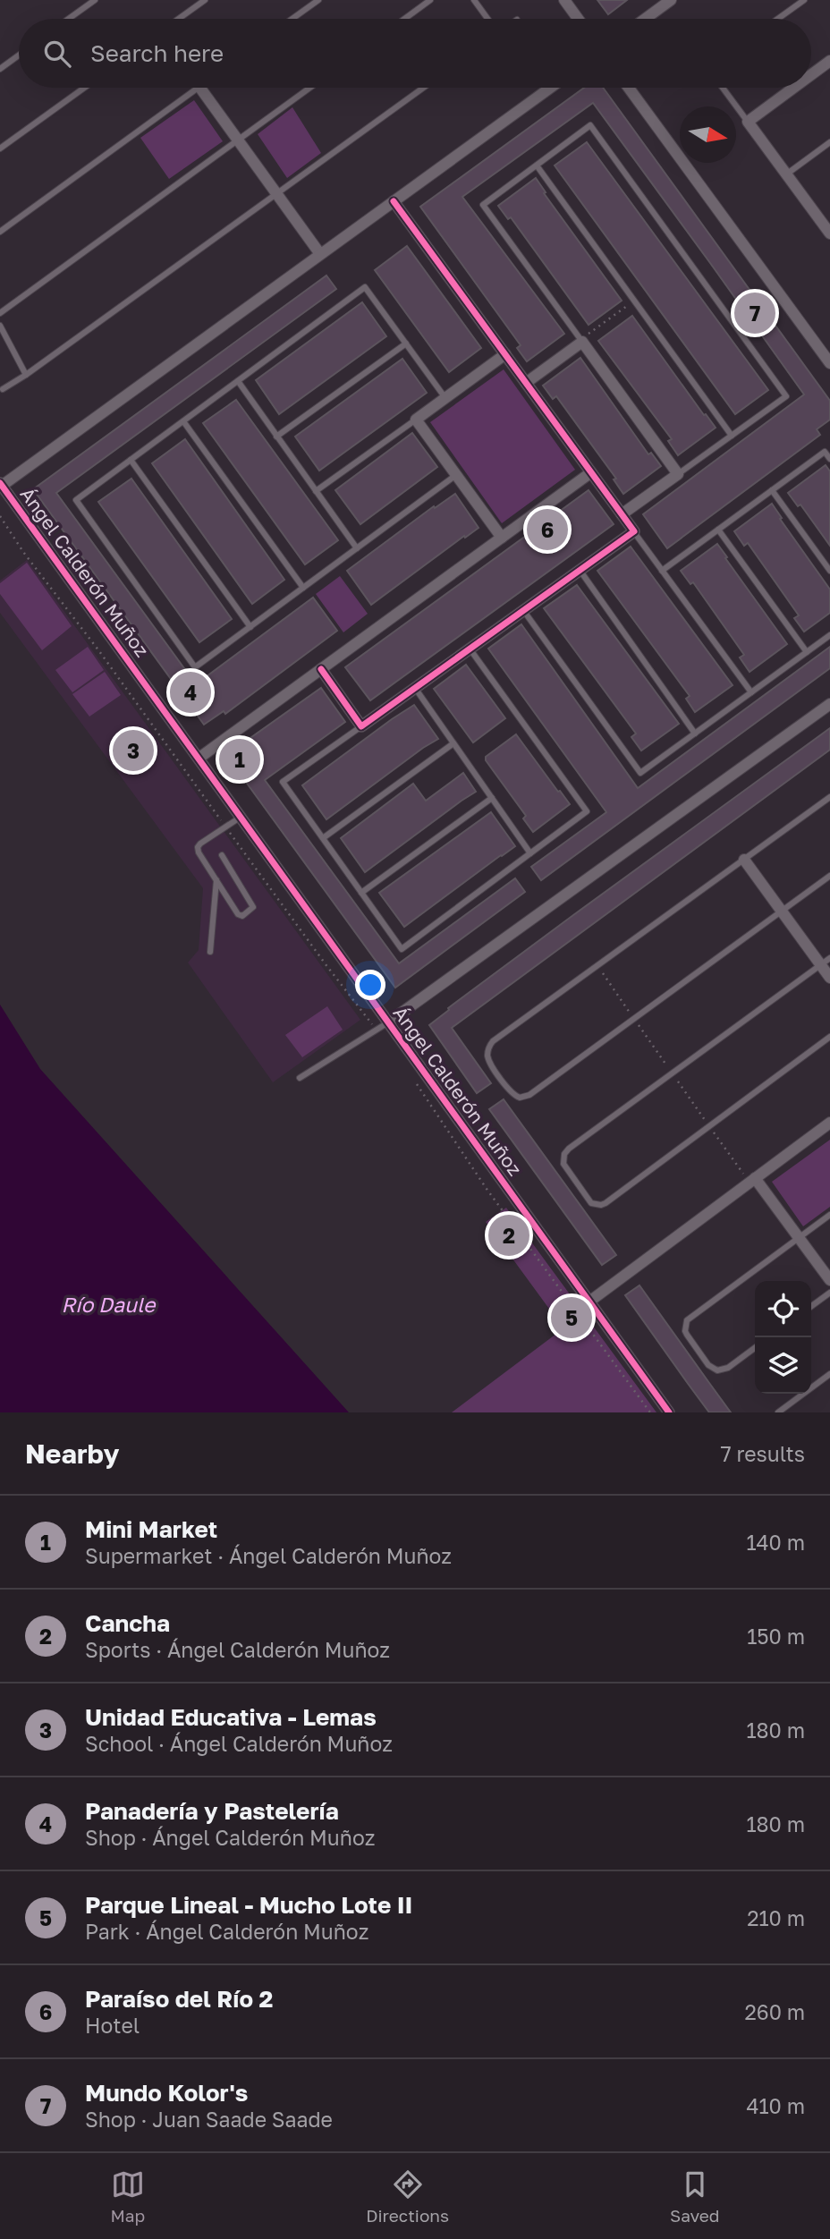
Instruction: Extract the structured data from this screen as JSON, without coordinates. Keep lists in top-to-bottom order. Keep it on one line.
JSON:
{"streets":{"street":["Ángel Calderón Muñoz"]},"water":["Río Daule"],"north":"right","page":{"search":"Search here","pins":["7","6","4","3","1","2","5"],"heading":["Nearby","7 results"],"list":[{"mark":"1","name":"Mini Market","note":"Supermarket · Ángel Calderón Muñoz","value":"140 m"},{"mark":"2","name":"Cancha","note":"Sports · Ángel Calderón Muñoz","value":"150 m"},{"mark":"3","name":"Unidad Educativa - Lemas","note":"School · Ángel Calderón Muñoz","value":"180 m"},{"mark":"4","name":"Panadería y Pastelería","note":"Shop · Ángel Calderón Muñoz","value":"180 m"},{"mark":"5","name":"Parque Lineal - Mucho Lote II","note":"Park · Ángel Calderón Muñoz","value":"210 m"},{"mark":"6","name":"Paraíso del Río 2","note":"Hotel","value":"260 m"},{"mark":"7","name":"Mundo Kolor's","note":"Shop · Juan Saade Saade","value":"410 m"}],"nav":["Map","Directions","Saved"]}}
